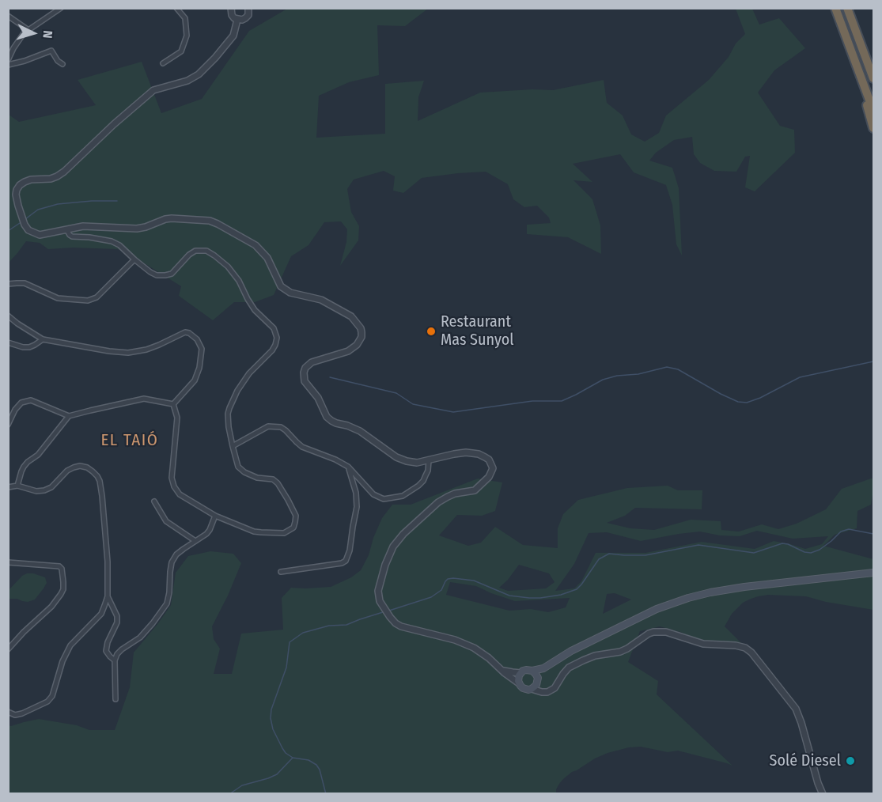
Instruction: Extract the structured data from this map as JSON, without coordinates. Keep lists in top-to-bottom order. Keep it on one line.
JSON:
{"districts":["EL TAIÓ"],"places":["Restaurant Mas Sunyol","Solé Diesel"],"north":"right"}
